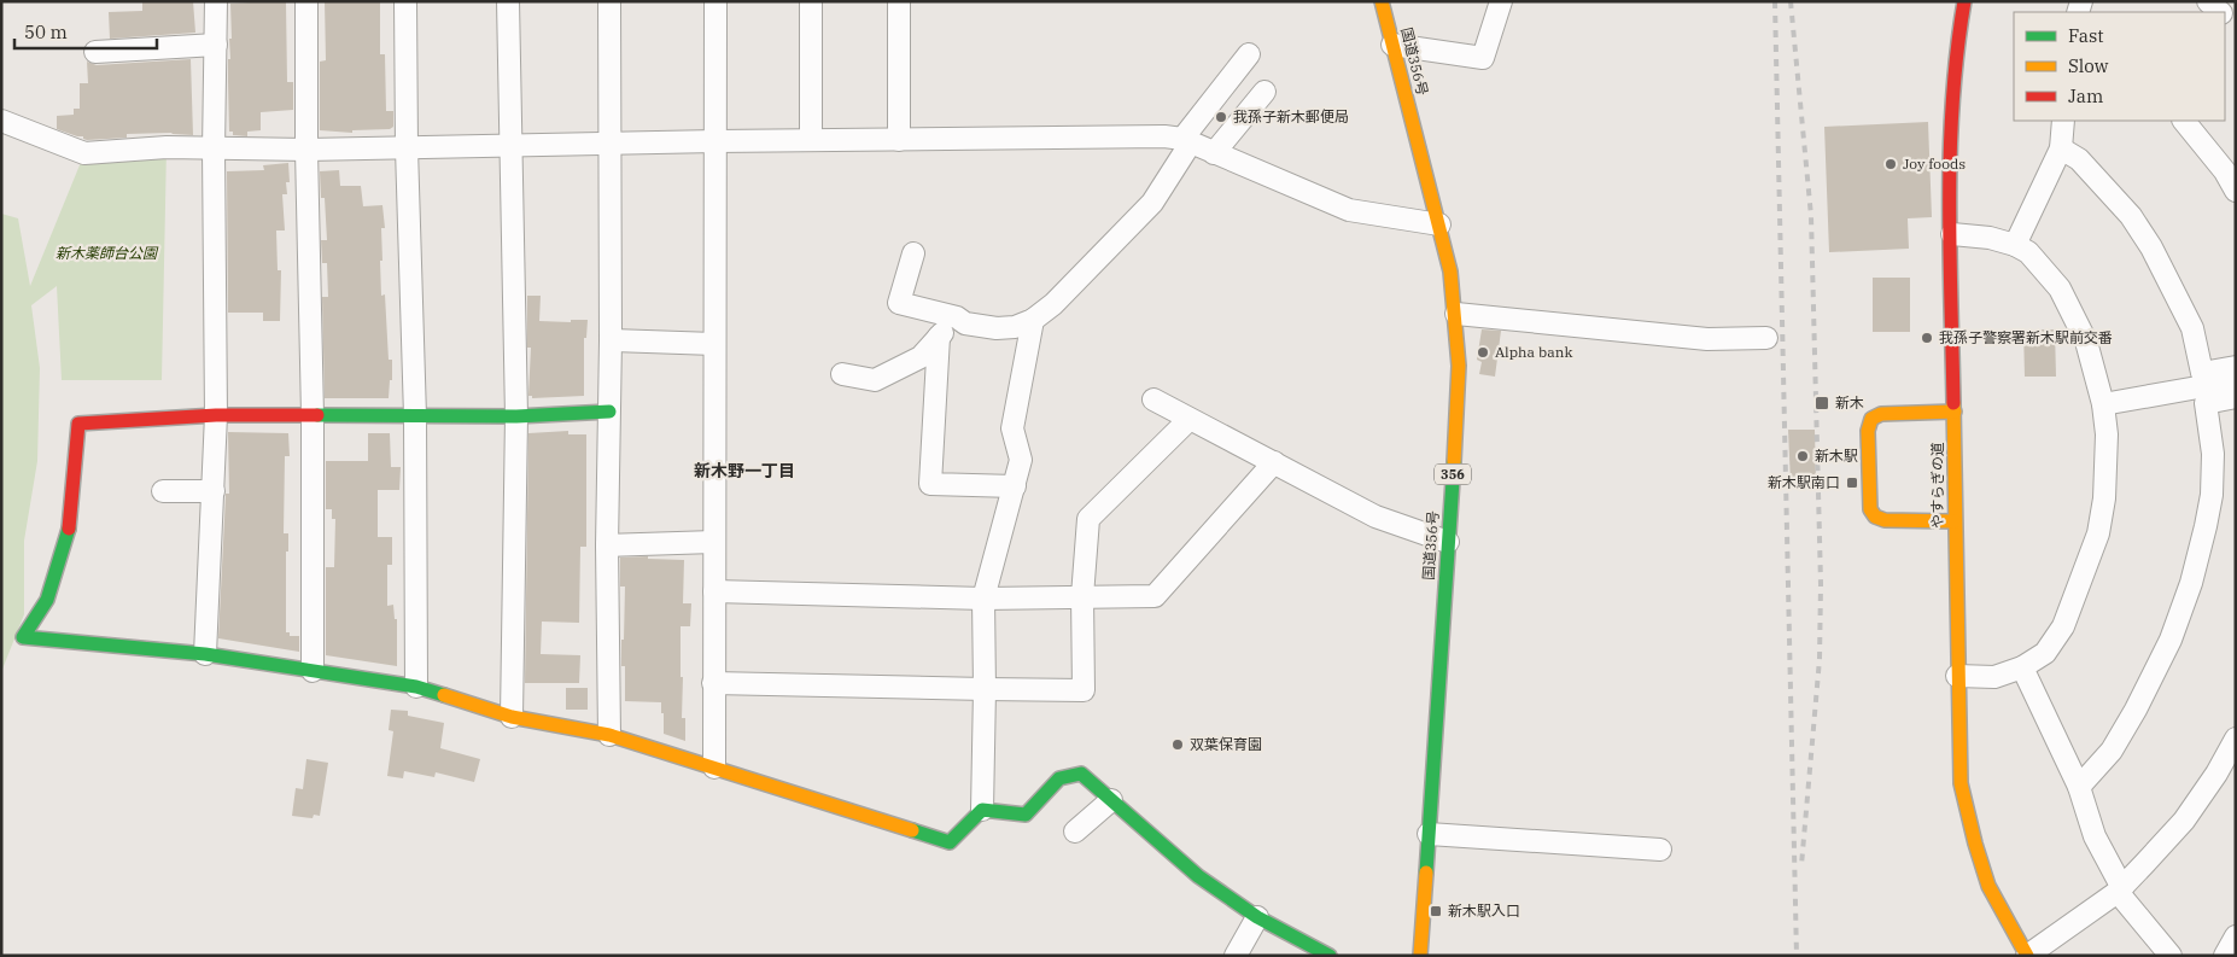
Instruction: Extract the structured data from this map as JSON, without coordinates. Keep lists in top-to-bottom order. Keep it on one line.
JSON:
{"streets":{"main road":["国道356号","356","やすらぎの道"]},"districts":["新木野一丁目"],"parks":["新木薬師台公園"],"places":{"other":["我孫子新木郵便局","Joy foods","我孫子警察署新木駅前交番","Alpha bank","新木駅","双葉保育園"],"transit":["新木","新木駅南口","新木駅入口"]},"legend":["Fast","Slow","Jam"],"scale_bar":"50 m"}
